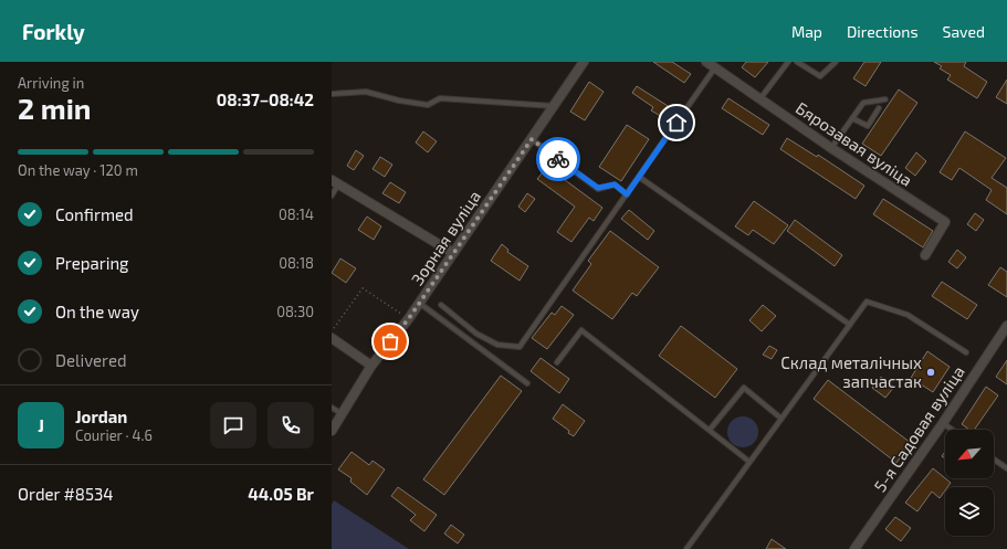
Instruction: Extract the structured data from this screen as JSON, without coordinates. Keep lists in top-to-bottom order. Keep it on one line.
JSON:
{"streets":{"street":["Бярозавая вуліца","Зорная вуліца","5-я Садовая вуліца"]},"places":["Склад металічных запчастак"],"north":"bottom left","page":{"header":"Forkly","nav":["Map","Directions","Saved"],"heading":["2 min","Arriving in","08:37–08:42"],"panel":["Jordan","Courier · 4.6","Order #8534","44.05 Br"],"bar":"On the way · 120 m","list":[["Confirmed","08:14"],["Preparing","08:18"],["On the way","08:30"],"Delivered"],"round":"J"}}
